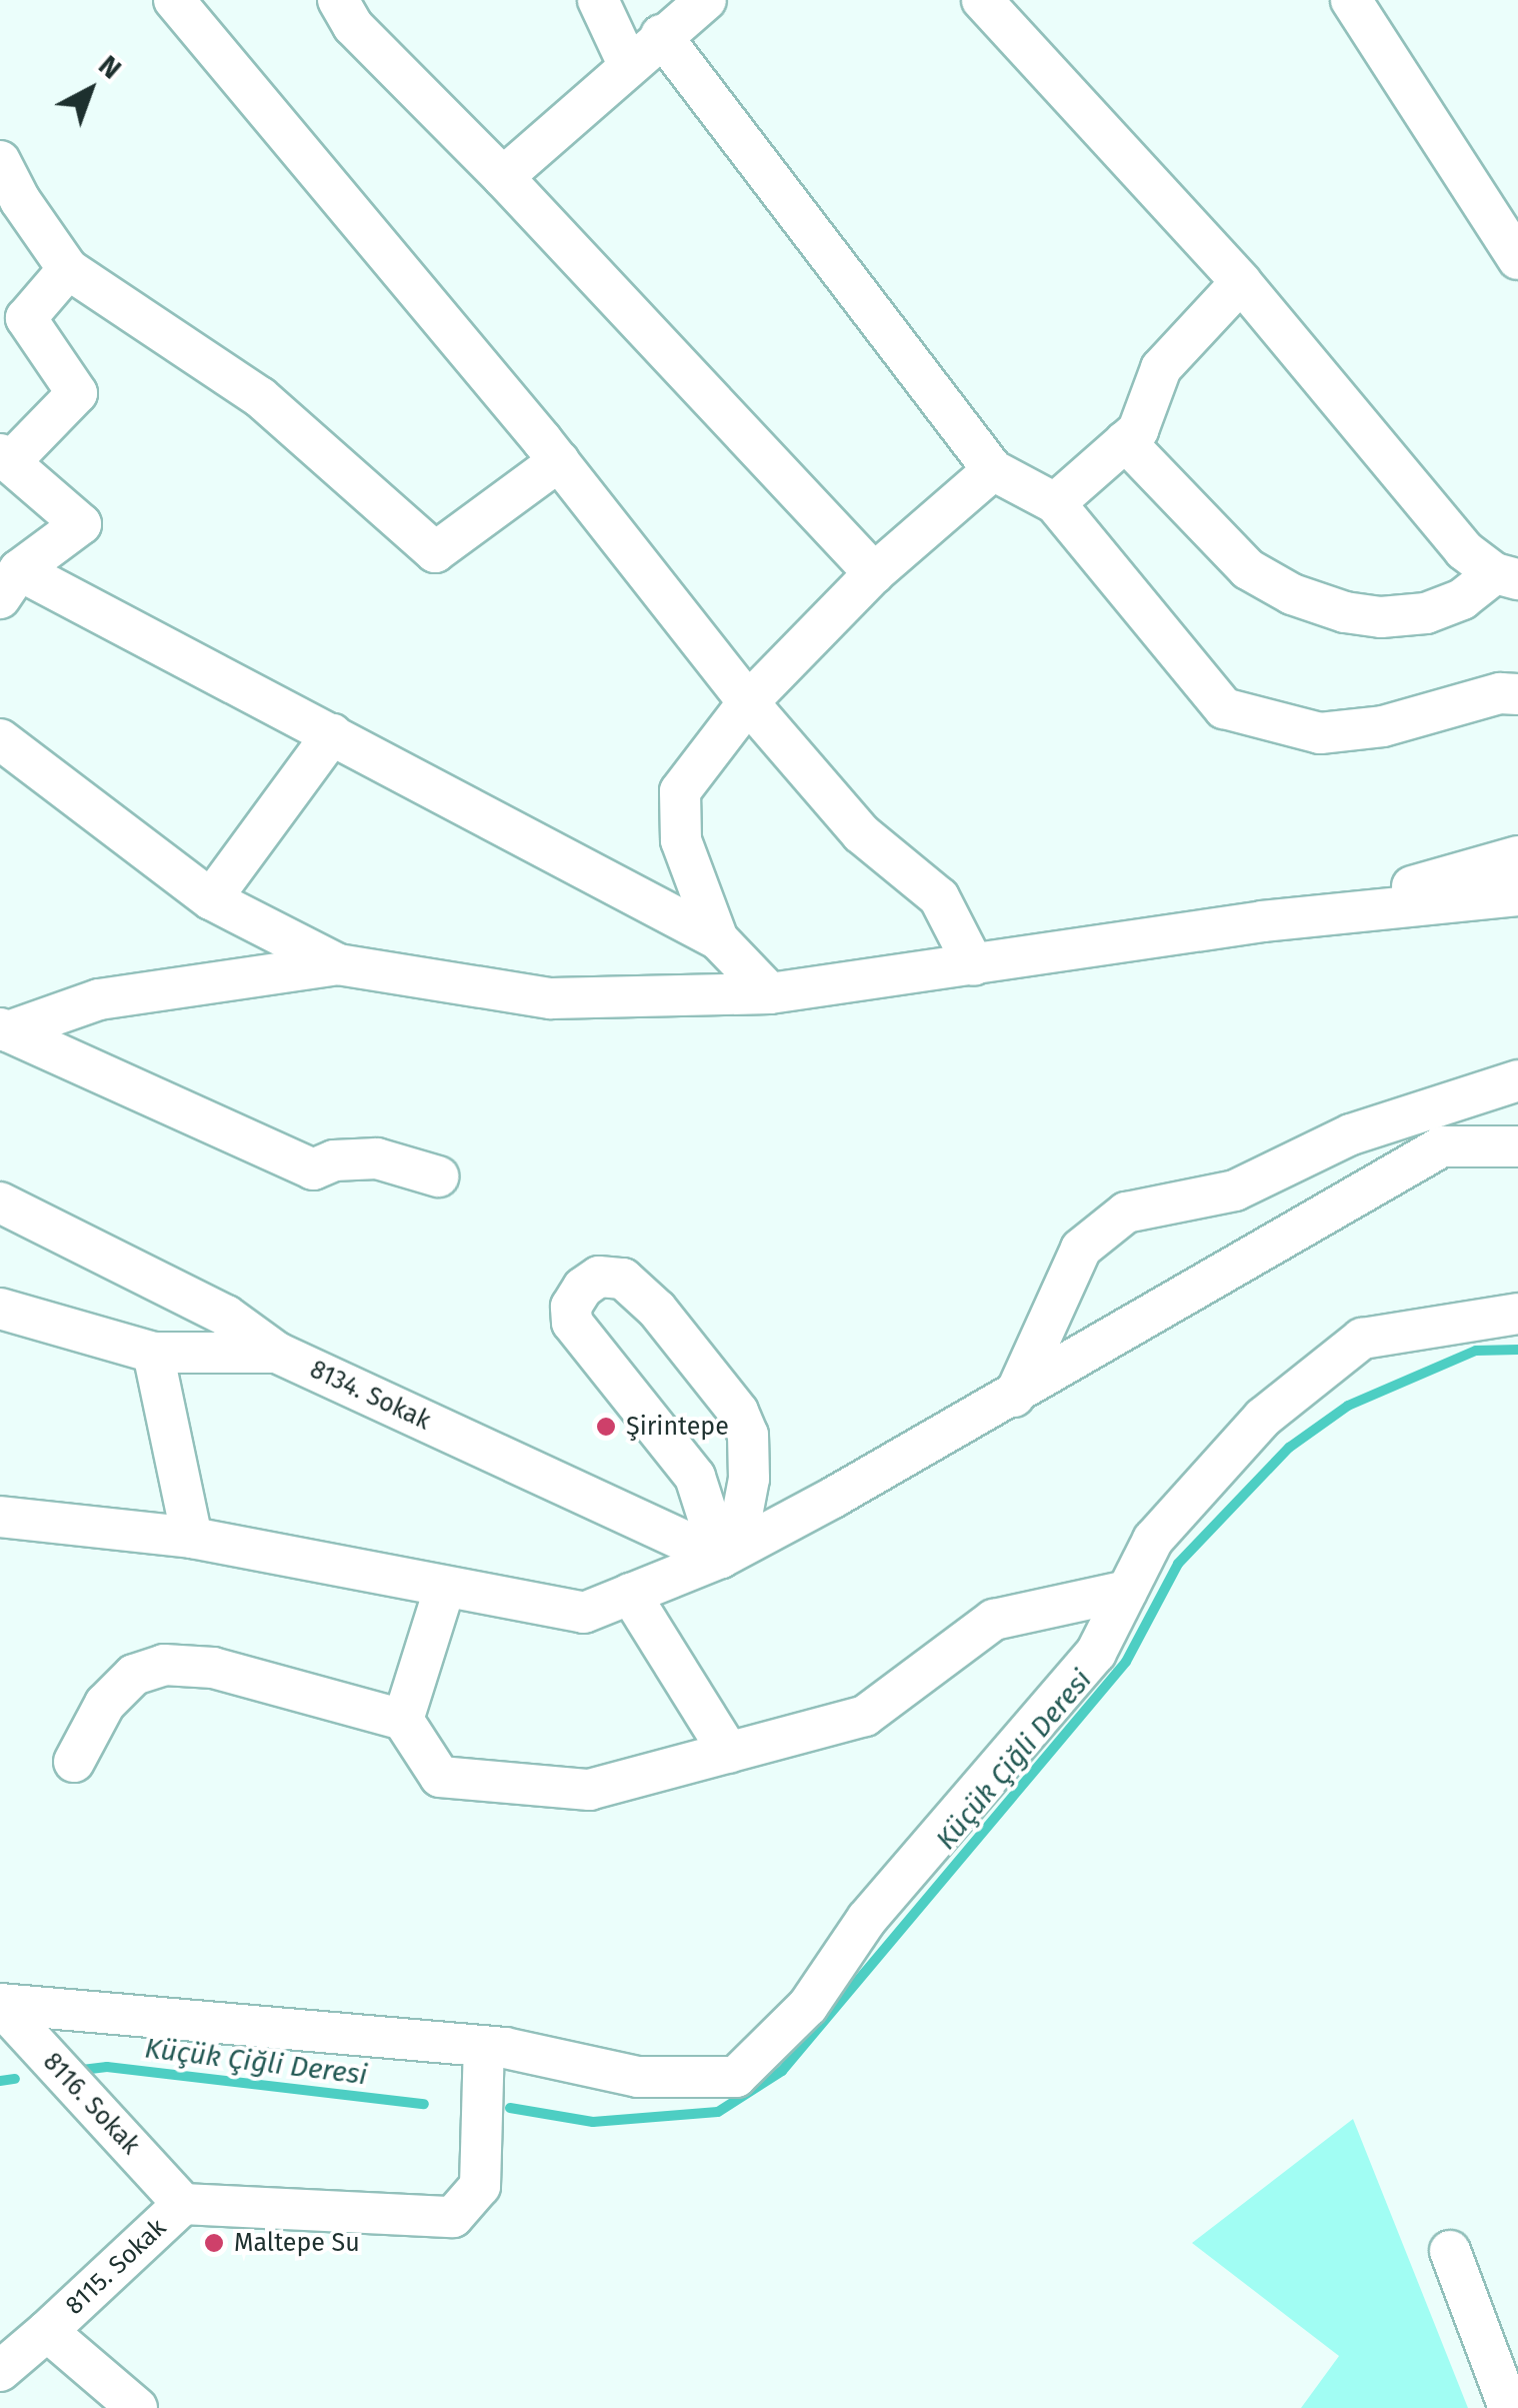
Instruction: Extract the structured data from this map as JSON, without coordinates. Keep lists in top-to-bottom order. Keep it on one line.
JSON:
{"streets":{"street":["8134. Sokak","8116. Sokak","8115. Sokak"]},"crossings":[["8116. Sokak","8115. Sokak"]],"water":["Küçük Çiğli Deresi"],"places":["Şirintepe","Maltepe Su"],"north":"top right"}
